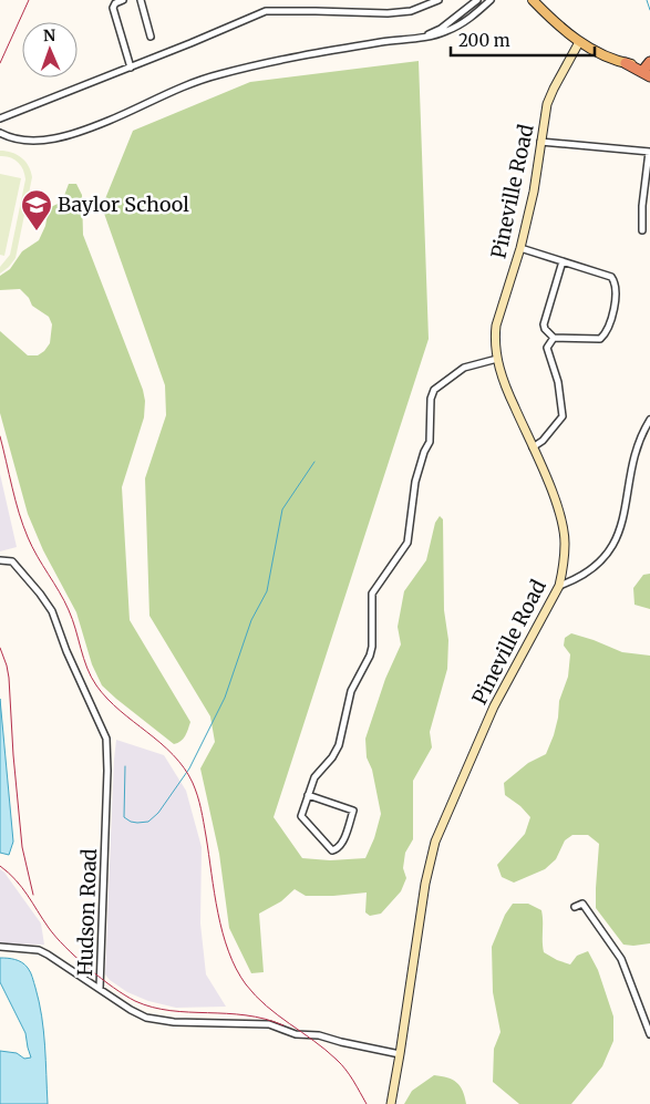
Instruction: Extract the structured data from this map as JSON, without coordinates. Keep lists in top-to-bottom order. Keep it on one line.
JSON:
{"streets":{"main road":["Pineville Road"],"street":["Hudson Road"]},"crossings":[["Pineville Road","Hudson Road"]],"places":{"school or university":["Baylor School"]},"scale_bar":"200 m","north":"top"}
